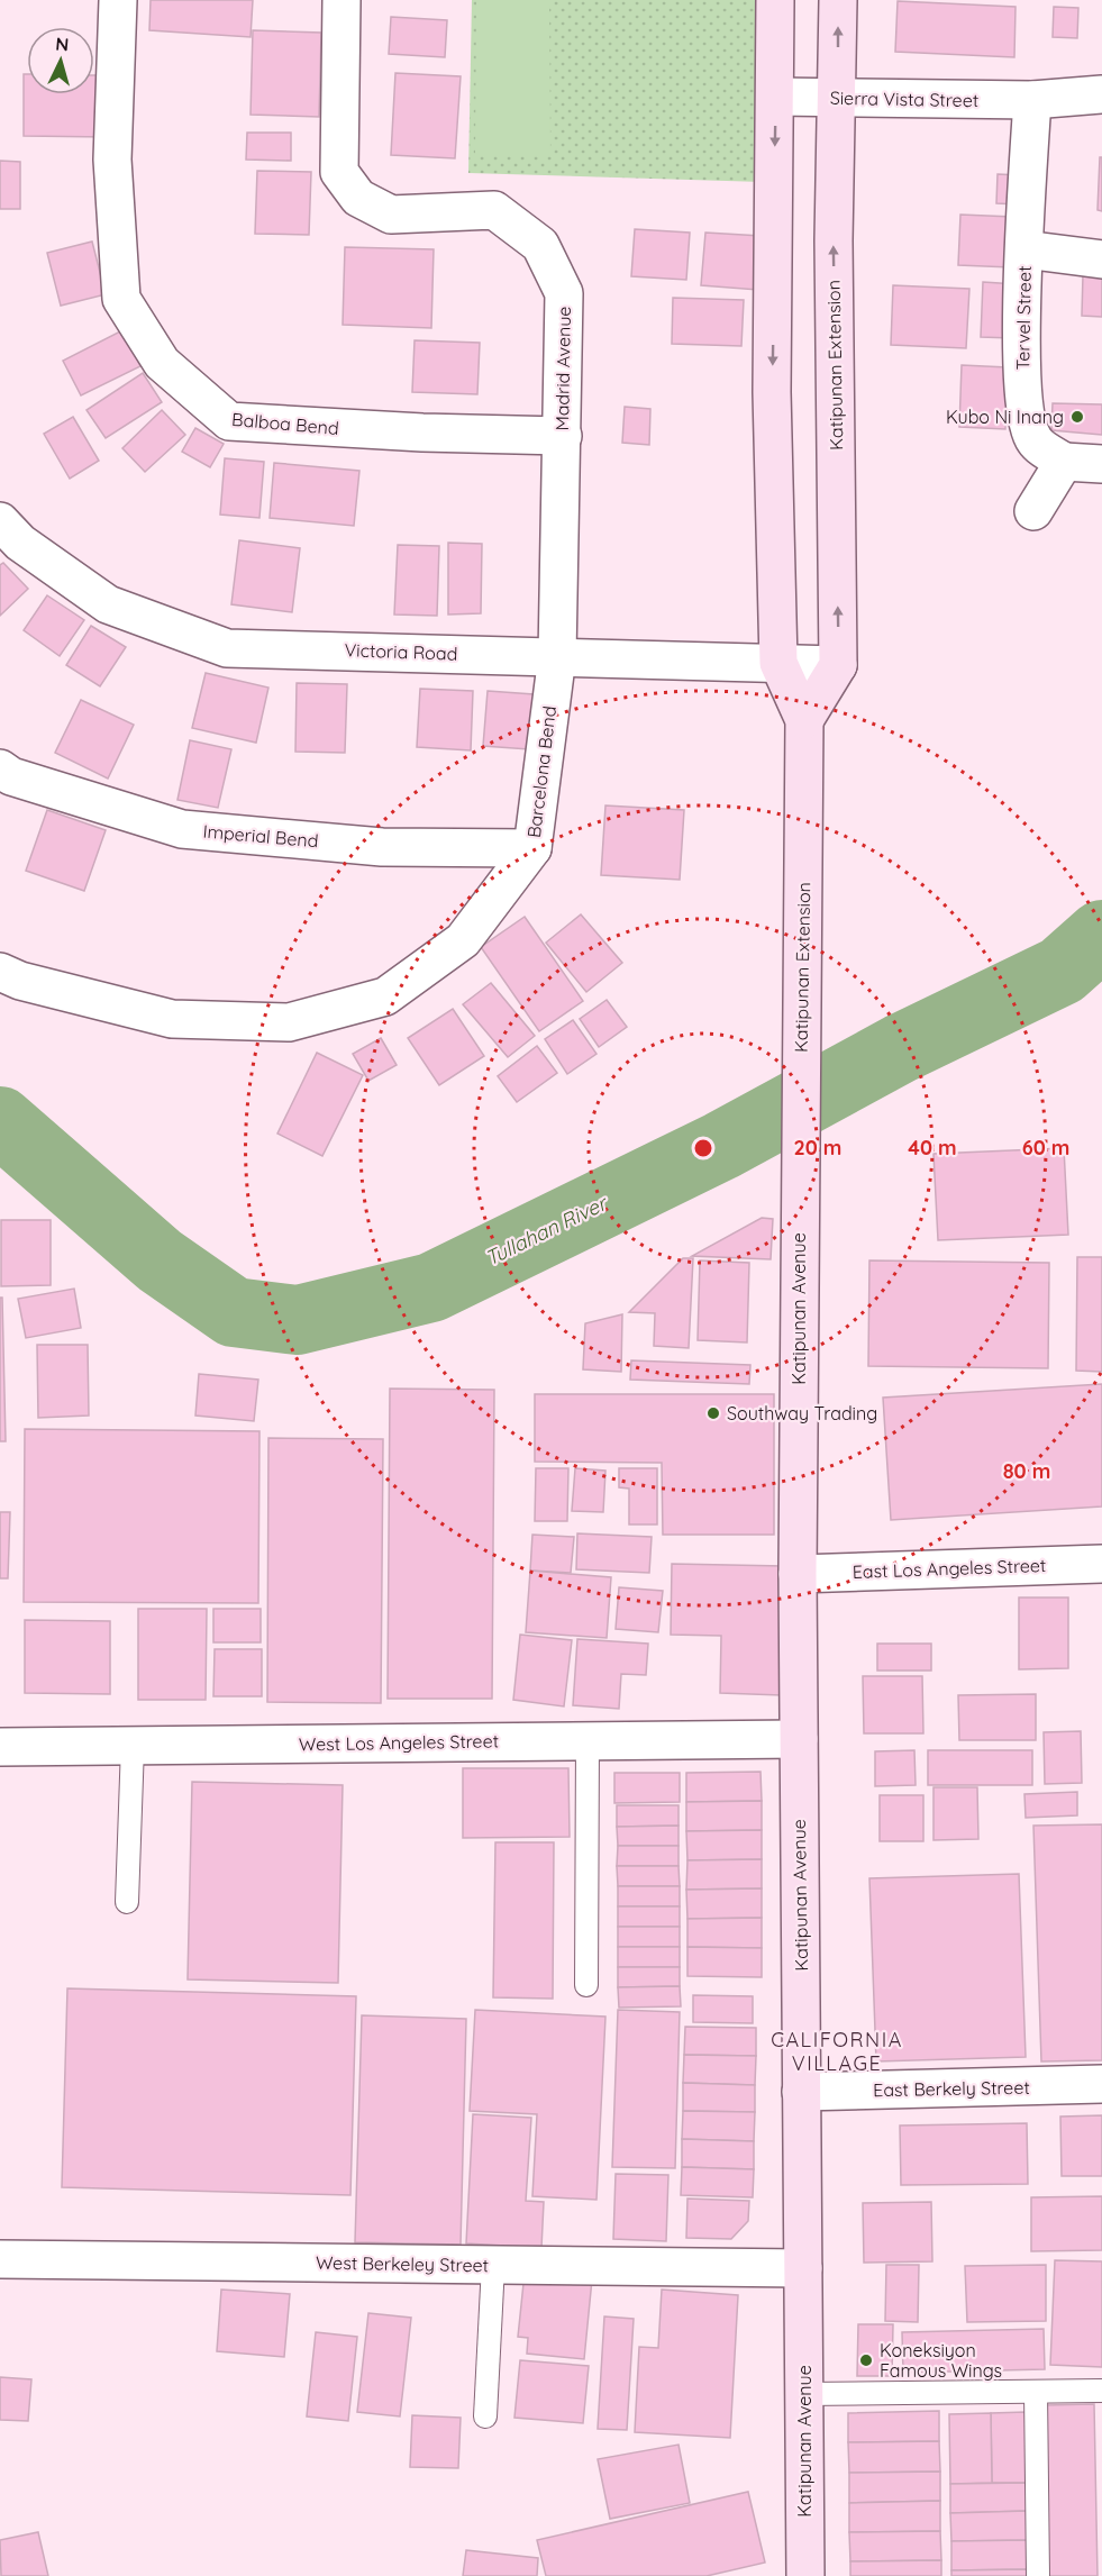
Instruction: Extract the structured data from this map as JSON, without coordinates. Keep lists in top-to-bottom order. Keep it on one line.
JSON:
{"streets":{"main road":["Katipunan Extension","Katipunan Avenue"],"street":["Sierra Vista Street","Tervel Street","Madrid Avenue","Balboa Bend","Victoria Road","Barcelona Bend","Imperial Bend","East Los Angeles Street","West Los Angeles Street","East Berkely Street","West Berkeley Street"]},"crossings":[["Sierra Vista Street","Tervel Street"],["Sierra Vista Street","Katipunan Extension"],["Katipunan Extension","Victoria Road"],["Katipunan Extension","Katipunan Avenue"],["Madrid Avenue","Balboa Bend"],["Madrid Avenue","Victoria Road"],["Madrid Avenue","Barcelona Bend"],["Victoria Road","Barcelona Bend"],["Barcelona Bend","Imperial Bend"],["Katipunan Avenue","East Los Angeles Street"],["Katipunan Avenue","West Los Angeles Street"],["Katipunan Avenue","East Berkely Street"],["Katipunan Avenue","West Berkeley Street"]],"districts":["CALIFORNIA VILLAGE"],"water":["Tullahan River"],"places":["Kubo Ni Inang","Southway Trading","Koneksiyon Famous Wings"],"north":"top","rings":["20 m","40 m","60 m","80 m"]}
